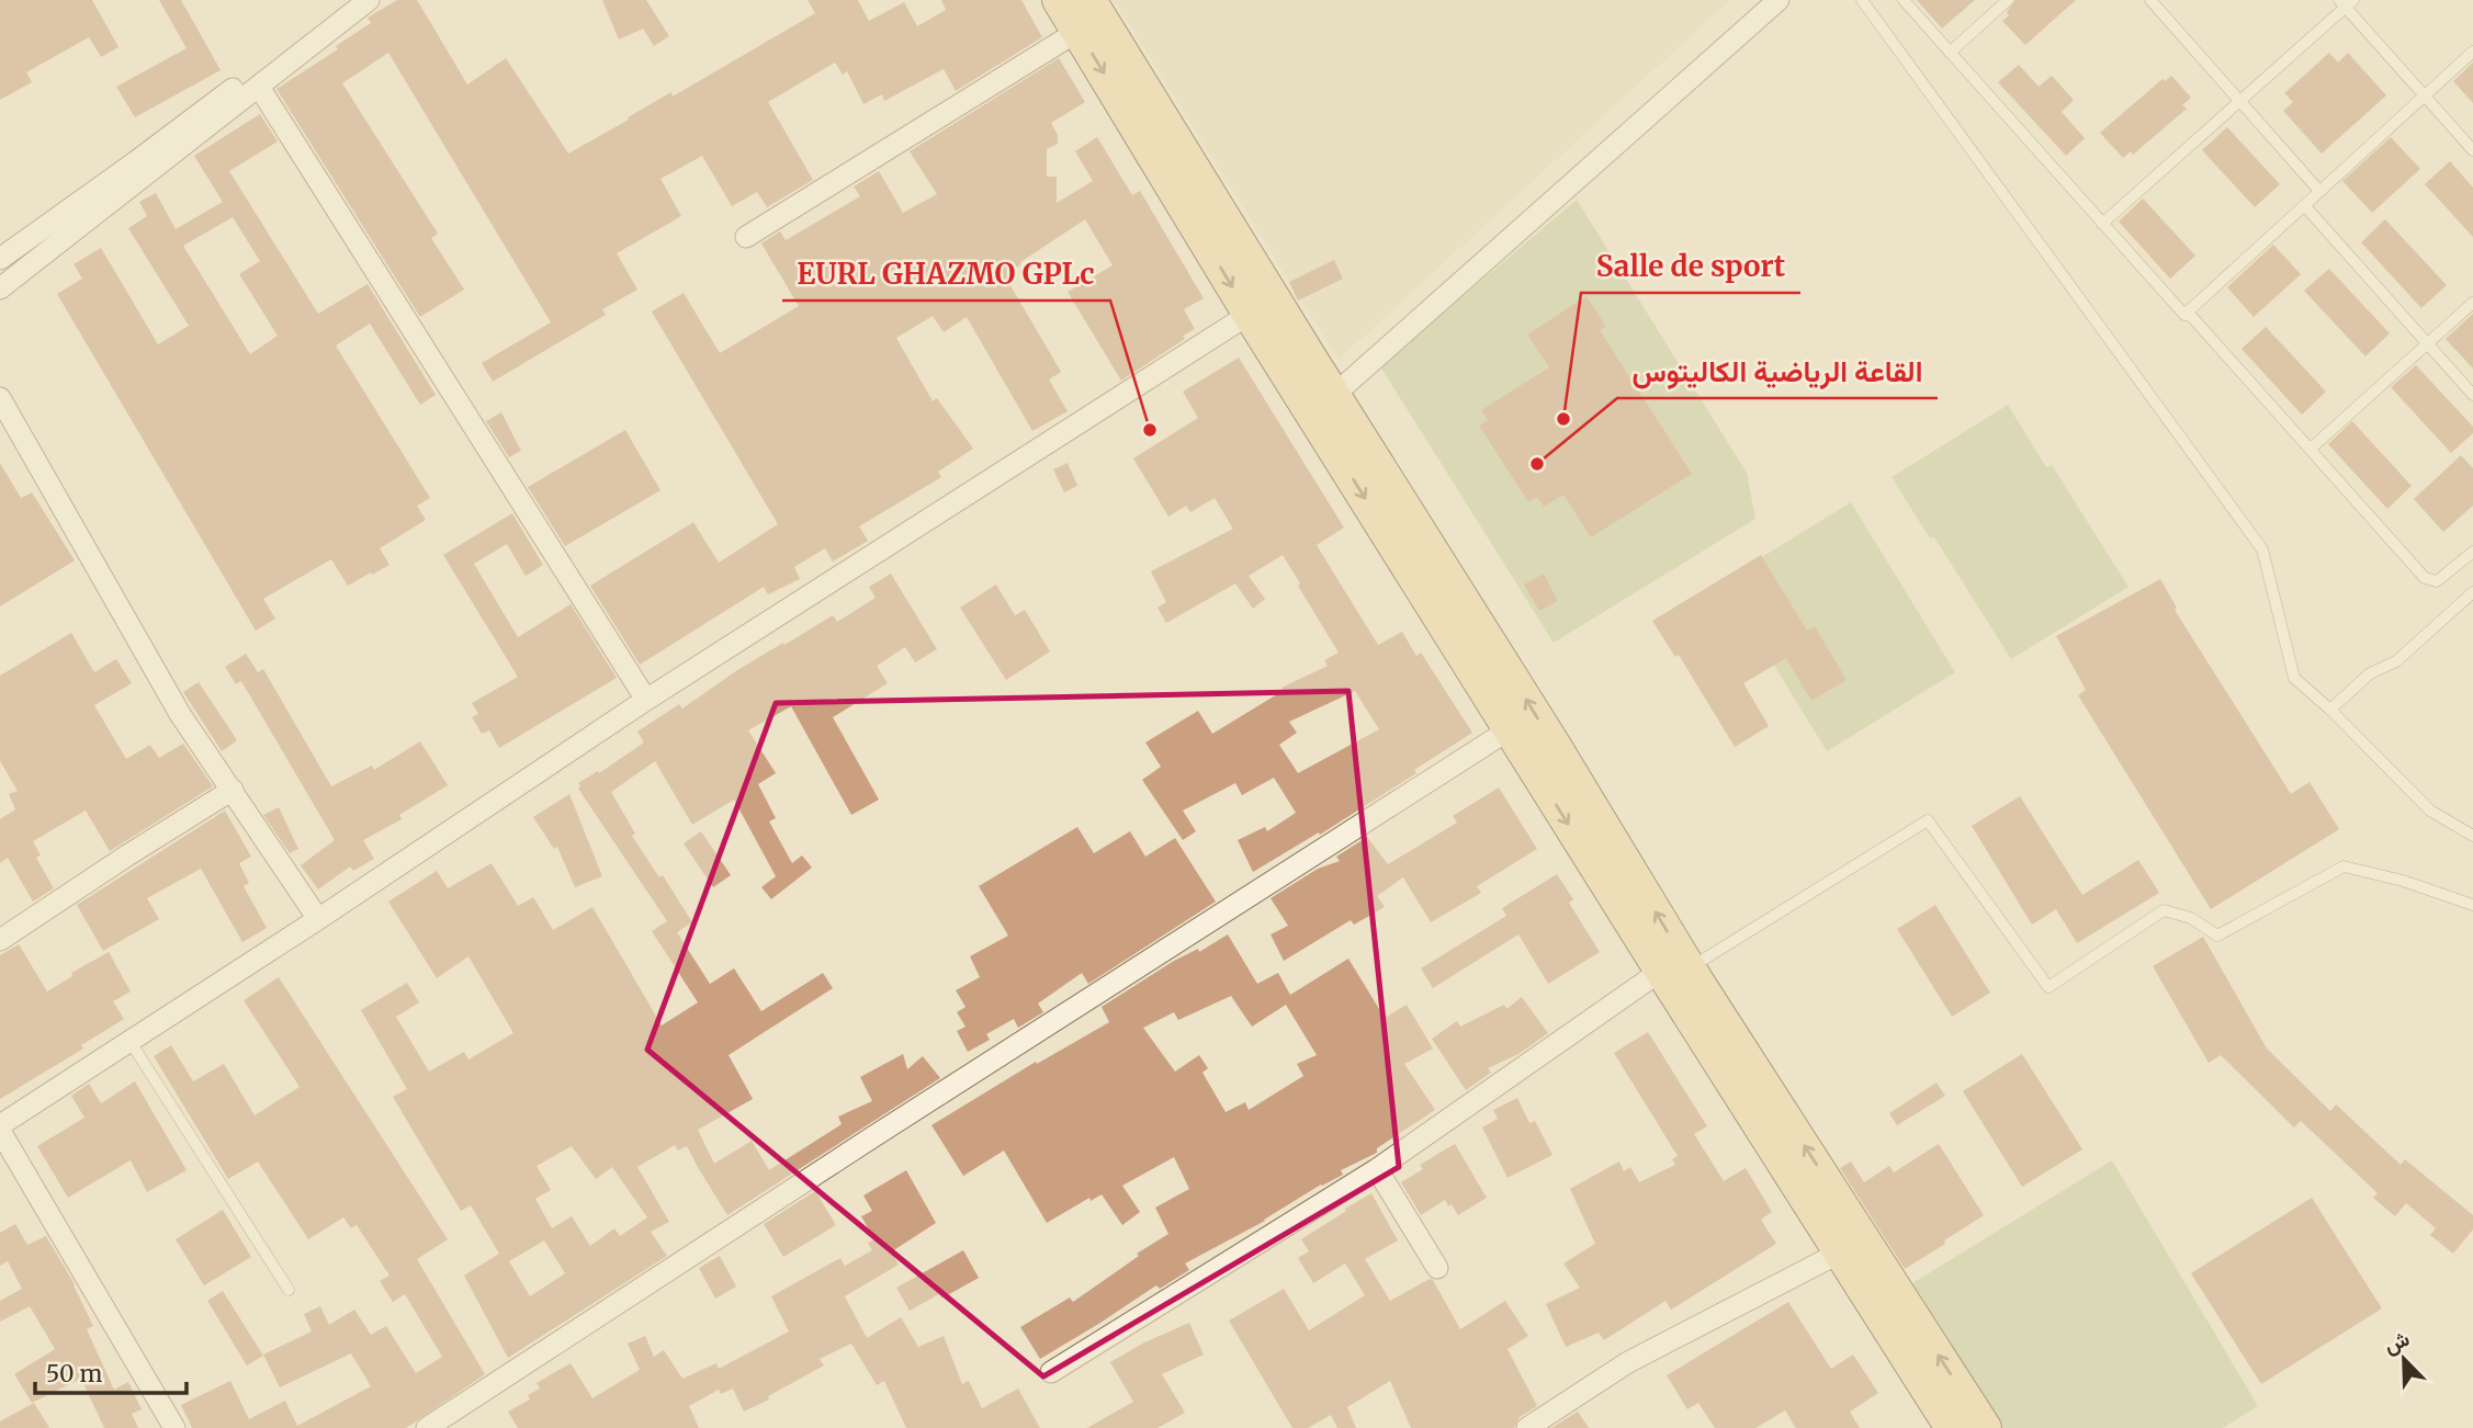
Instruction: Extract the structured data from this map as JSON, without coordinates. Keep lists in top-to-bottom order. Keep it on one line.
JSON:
{"places":["Salle de sport","EURL GHAZMO GPLc","القاعة الرياضية الكاليتوس"],"scale_bar":"50 m","north":"top left"}
